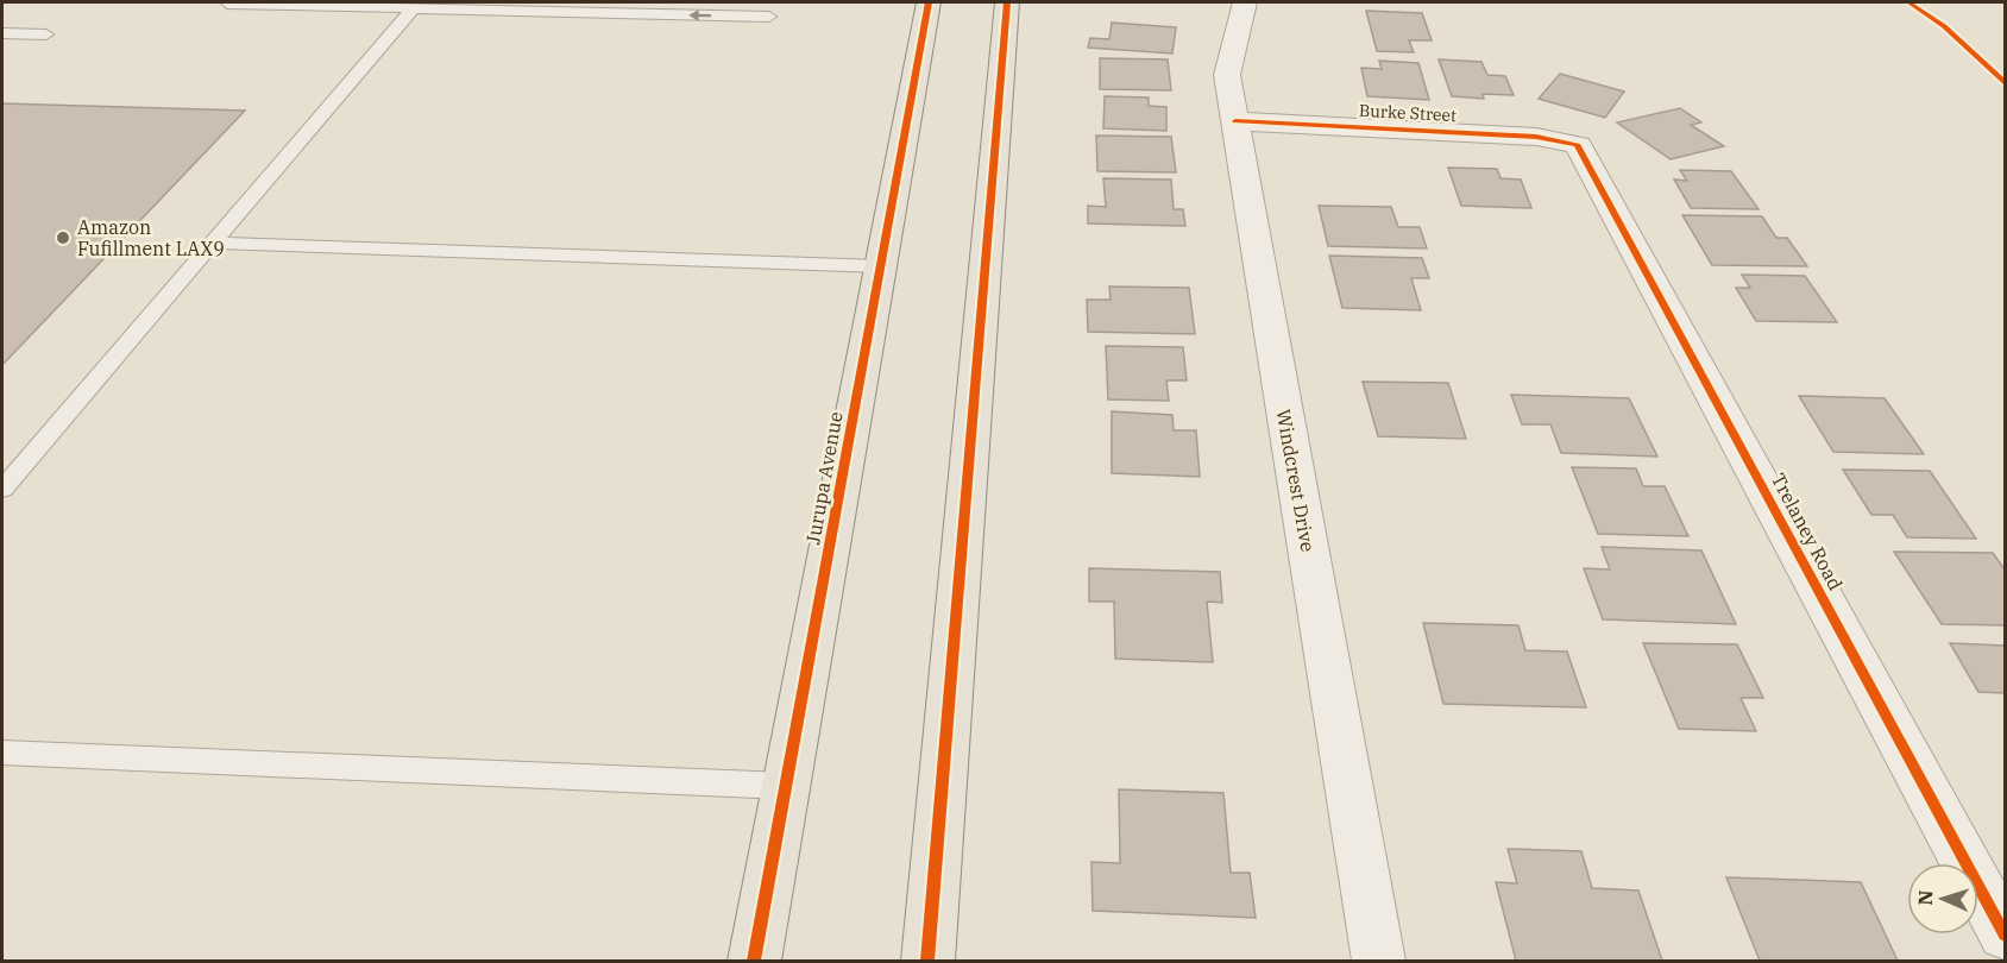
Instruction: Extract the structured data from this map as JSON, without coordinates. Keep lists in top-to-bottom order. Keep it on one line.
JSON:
{"streets":{"main road":["Jurupa Avenue"],"street":["Burke Street","Windcrest Drive","Trelaney Road"]},"crossings":[["Burke Street","Windcrest Drive"],["Burke Street","Trelaney Road"]],"places":["Amazon Fufillment LAX9"],"north":"left"}
